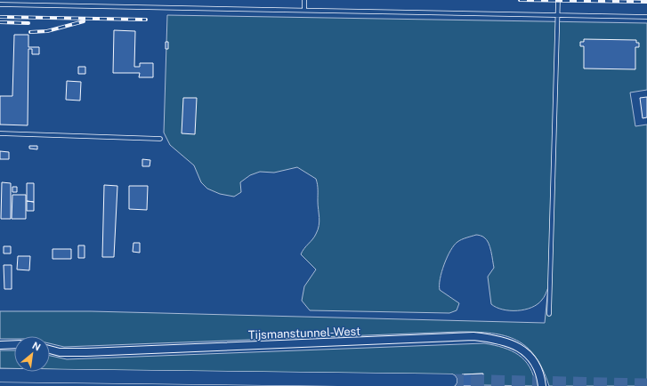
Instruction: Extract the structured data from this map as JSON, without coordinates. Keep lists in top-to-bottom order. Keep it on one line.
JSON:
{"streets":{"street":["Tijsmanstunnel-West"]},"north":"top right"}
